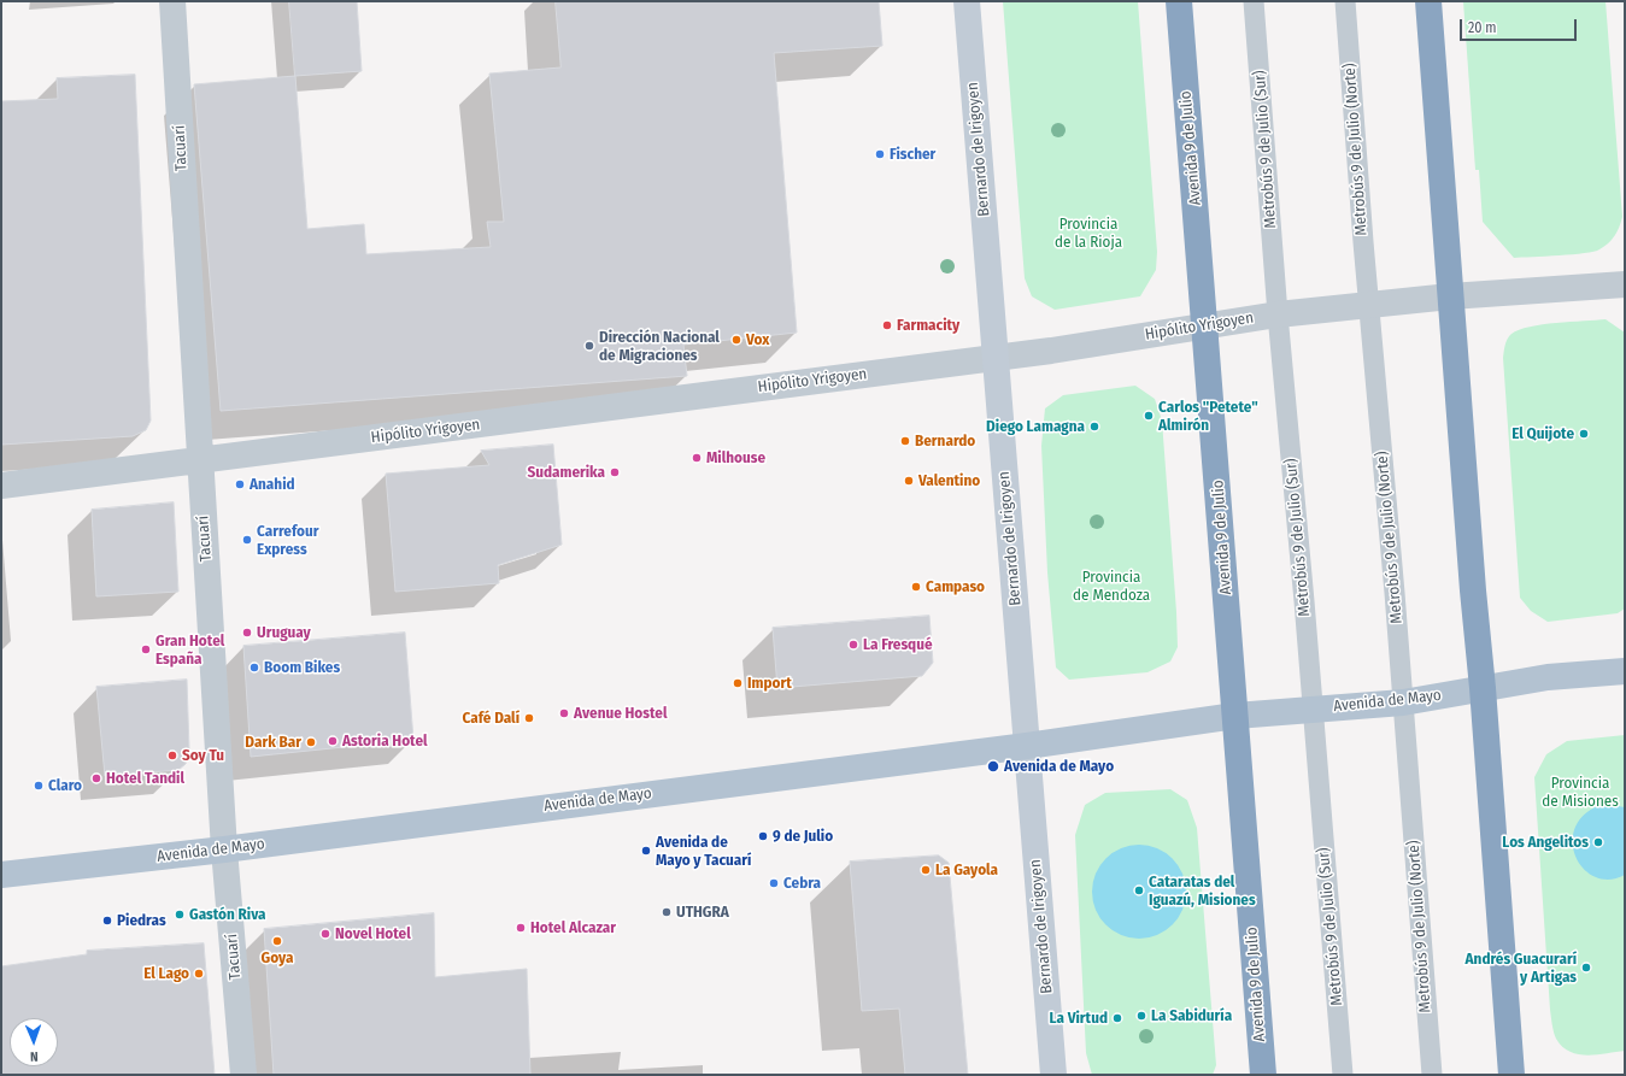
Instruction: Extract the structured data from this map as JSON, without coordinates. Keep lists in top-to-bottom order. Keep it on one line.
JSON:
{"streets":{"highway":["Avenida 9 de Julio"],"main road":["Avenida de Mayo"],"street":["Tacuarí","Bernardo de Irigoyen","Hipólito Yrigoyen"],"lane":["Metrobús 9 de Julio (Sur)","Metrobús 9 de Julio (Norte)"]},"crossings":[["Tacuarí","Hipólito Yrigoyen"],["Tacuarí","Avenida de Mayo"],["Avenida 9 de Julio","Hipólito Yrigoyen"],["Avenida 9 de Julio","Avenida de Mayo"],["Bernardo de Irigoyen","Hipólito Yrigoyen"],["Bernardo de Irigoyen","Avenida de Mayo"],["Metrobús 9 de Julio (Sur)","Hipólito Yrigoyen"],["Metrobús 9 de Julio (Sur)","Avenida de Mayo"],["Metrobús 9 de Julio (Norte)","Hipólito Yrigoyen"],["Metrobús 9 de Julio (Norte)","Avenida de Mayo"]],"parks":["Provincia de la Rioja","Provincia de Mendoza","Provincia de Misiones"],"places":["Fischer","Farmacity","Vox","Dirección Nacional de Migraciones","Carlos \"Petete\" Almirón","Diego Lamagna","El Quijote","Bernardo","Milhouse","Sudamerika","Valentino","Anahid","Carrefour Express","Campaso","Uruguay","La Fresqué","Gran Hotel España","Boom Bikes","Import","Avenue Hostel","Café Dalí","Astoria Hotel","Dark Bar","Soy Tu","Avenida de Mayo","Hotel Tandil","Claro","9 de Julio","Los Angelitos","Avenida de Mayo y Tacuarí","La Gayola","Cebra","Cataratas del Iguazú, Misiones","UTHGRA","Gastón Riva","Piedras","Hotel Alcazar","Novel Hotel","Goya","Andrés Guacurarí y Artigas","El Lago","La Sabiduría","La Virtud"],"scale_bar":"20 m","north":"bottom"}
